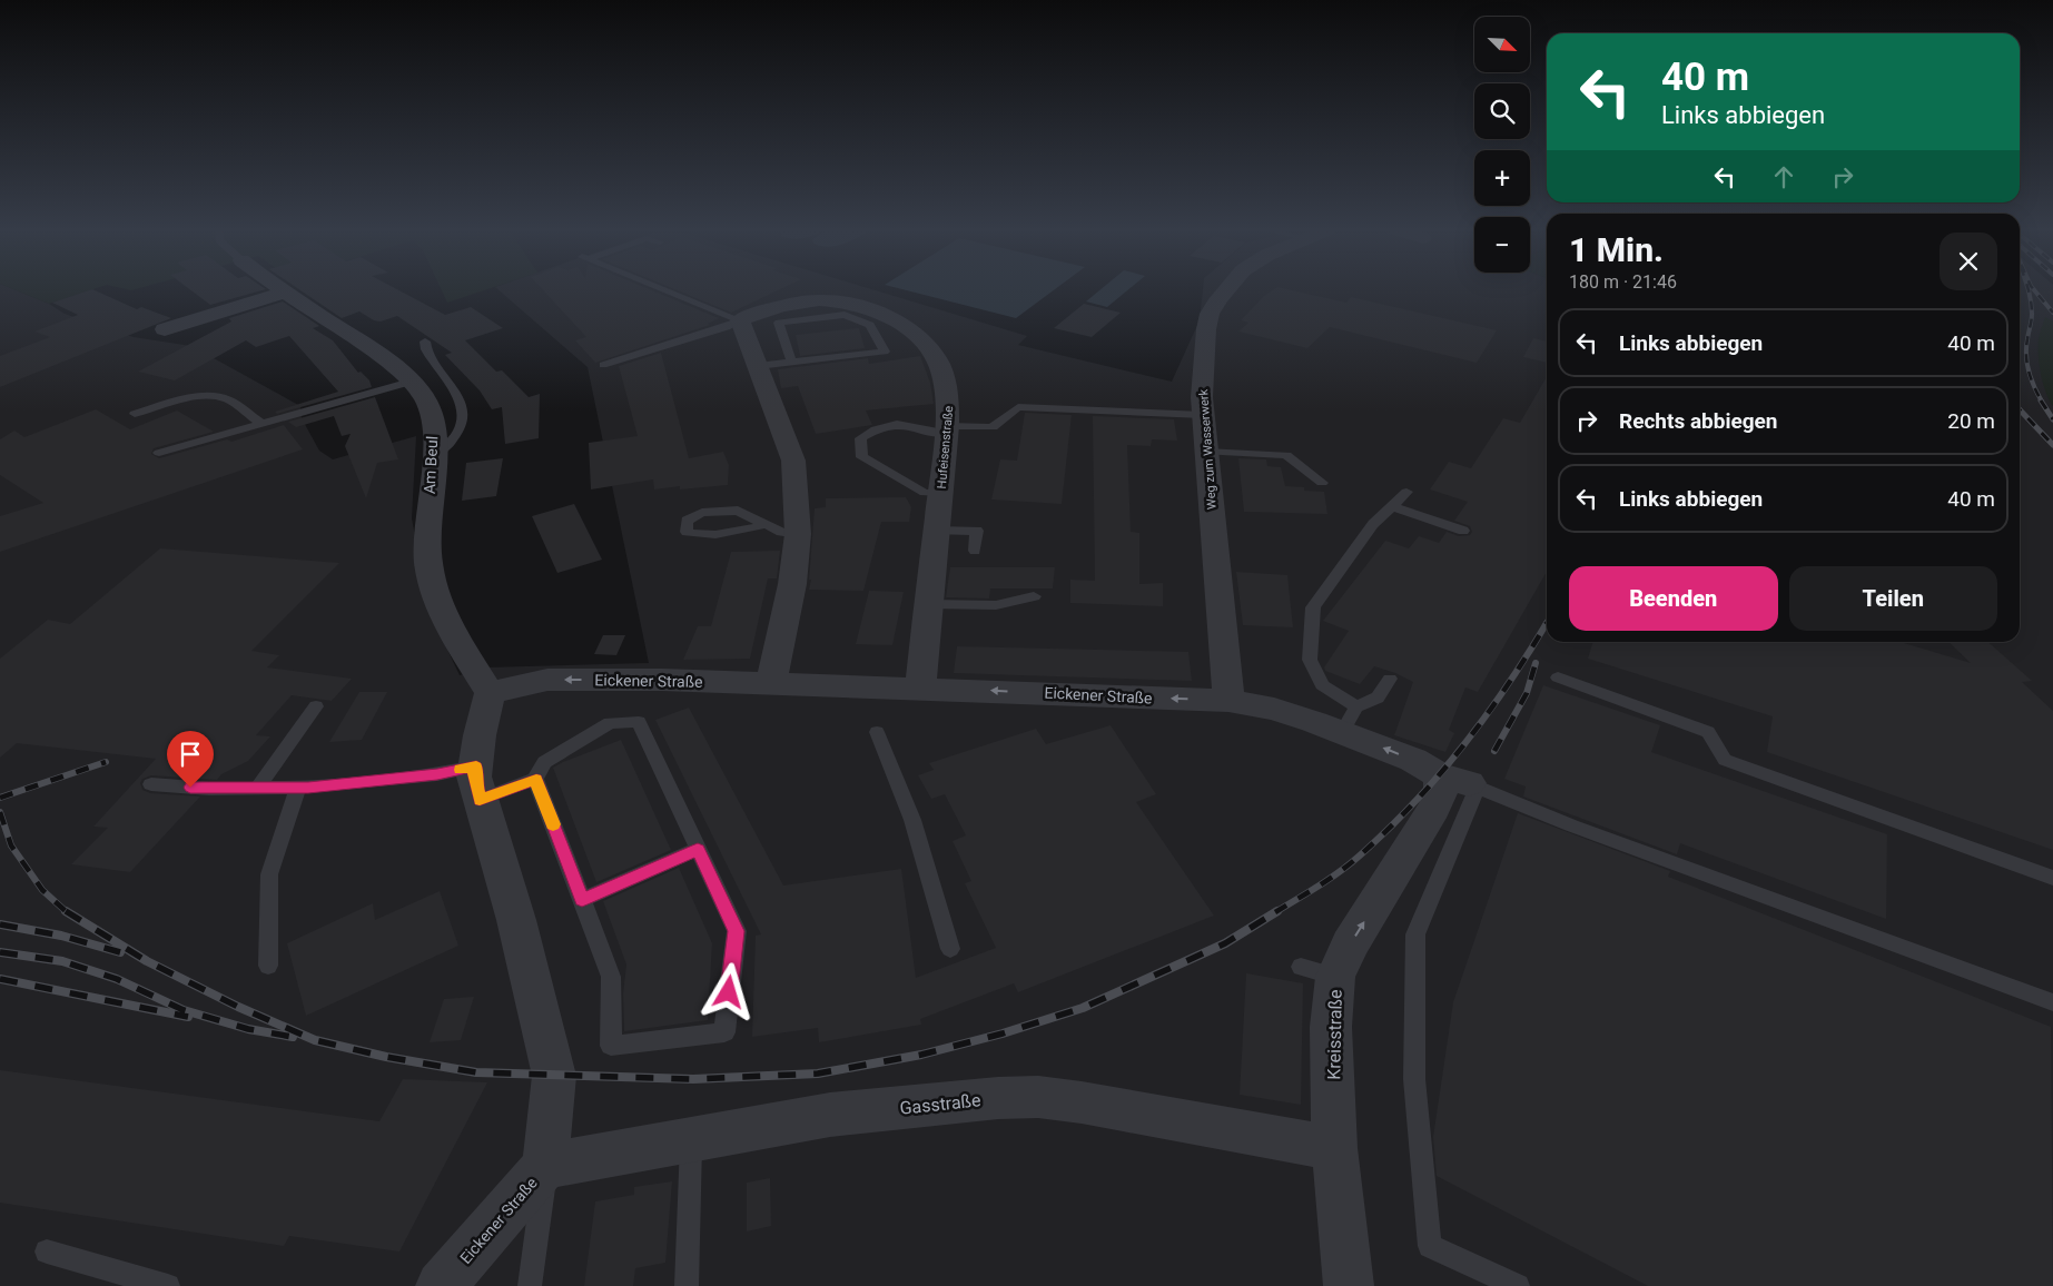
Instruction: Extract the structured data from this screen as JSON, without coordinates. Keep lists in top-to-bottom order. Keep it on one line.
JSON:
{"streets":{"street":["Hufeisenstraße","Weg zum Wasserwerk","Am Beul","Eickener Straße","Kreisstraße","Gasstraße"]},"crossings":[["Hufeisenstraße","Eickener Straße"],["Weg zum Wasserwerk","Eickener Straße"],["Am Beul","Eickener Straße"],["Eickener Straße","Kreisstraße"],["Eickener Straße","Gasstraße"],["Kreisstraße","Gasstraße"]],"one_way":["Eickener Straße","Kreisstraße"],"north":"bottom right","page":{"map_buttons":["+","−"],"turn":["40 m","Links abbiegen"],"heading":["1 Min.","180 m · 21:46"],"list":[{"name":"Links abbiegen","value":"40 m"},{"name":"Rechts abbiegen","value":"20 m"},{"name":"Links abbiegen","value":"40 m"}],"buttons":["Beenden","Teilen"]}}
